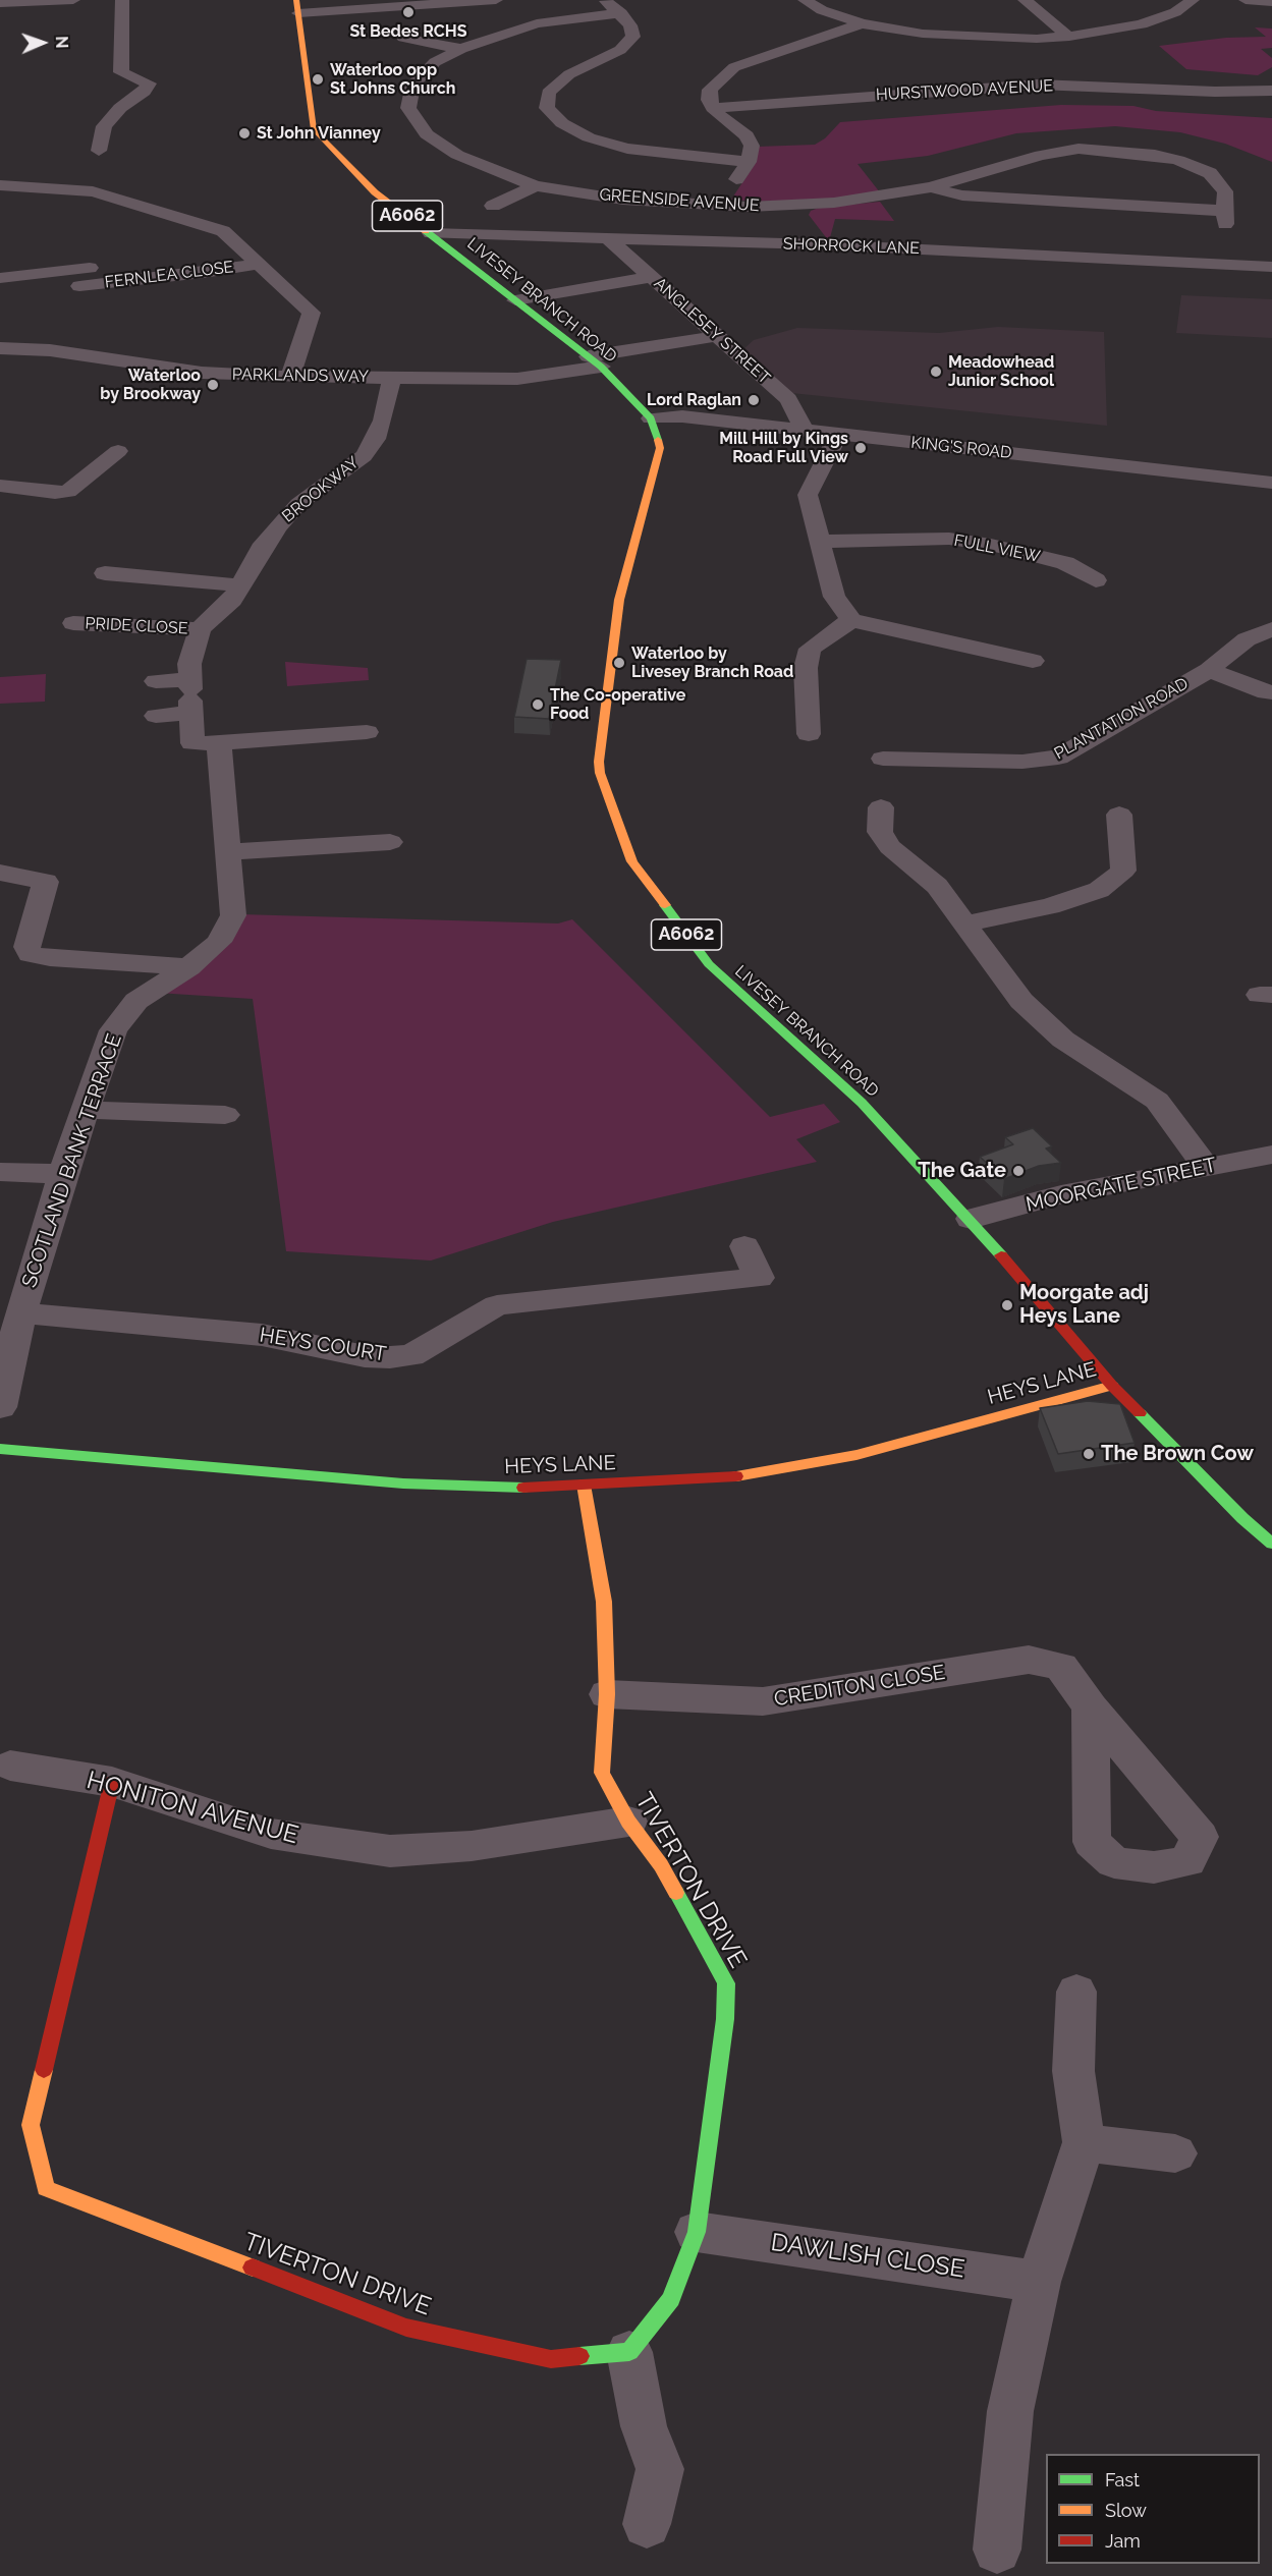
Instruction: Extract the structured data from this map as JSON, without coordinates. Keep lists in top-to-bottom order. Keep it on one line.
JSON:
{"streets":{"main road":["A6062","LIVESEY BRANCH ROAD","HEYS LANE","TIVERTON DRIVE"],"street":["HURSTWOOD AVENUE","GREENSIDE AVENUE","SHORROCK LANE","FERNLEA CLOSE","ANGLESEY STREET","PARKLANDS WAY","KING'S ROAD","BROOKWAY","FULL VIEW","PRIDE CLOSE","PLANTATION ROAD","SCOTLAND BANK TERRACE","MOORGATE STREET","HEYS COURT","CREDITON CLOSE","HONITON AVENUE","DAWLISH CLOSE"]},"crossings":[["SHORROCK LANE","LIVESEY BRANCH ROAD"],["SHORROCK LANE","ANGLESEY STREET"],["LIVESEY BRANCH ROAD","PARKLANDS WAY"],["LIVESEY BRANCH ROAD","KING'S ROAD"],["LIVESEY BRANCH ROAD","MOORGATE STREET"],["LIVESEY BRANCH ROAD","HEYS LANE"],["ANGLESEY STREET","PARKLANDS WAY"],["ANGLESEY STREET","KING'S ROAD"],["PARKLANDS WAY","BROOKWAY"],["BROOKWAY","PRIDE CLOSE"],["SCOTLAND BANK TERRACE","HEYS COURT"],["HEYS LANE","TIVERTON DRIVE"],["CREDITON CLOSE","TIVERTON DRIVE"],["HONITON AVENUE","TIVERTON DRIVE"],["TIVERTON DRIVE","DAWLISH CLOSE"]],"places":["St Bedes RCHS","Waterloo opp St Johns Church","St John Vianney","Meadowhead Junior School","Waterloo by Brookway","Lord Raglan","Mill Hill by Kings Road Full View","Waterloo by Livesey Branch Road","The Co-operative Food","The Gate","Moorgate adj Heys Lane","The Brown Cow"],"legend":["Fast","Slow","Jam"],"north":"right"}
